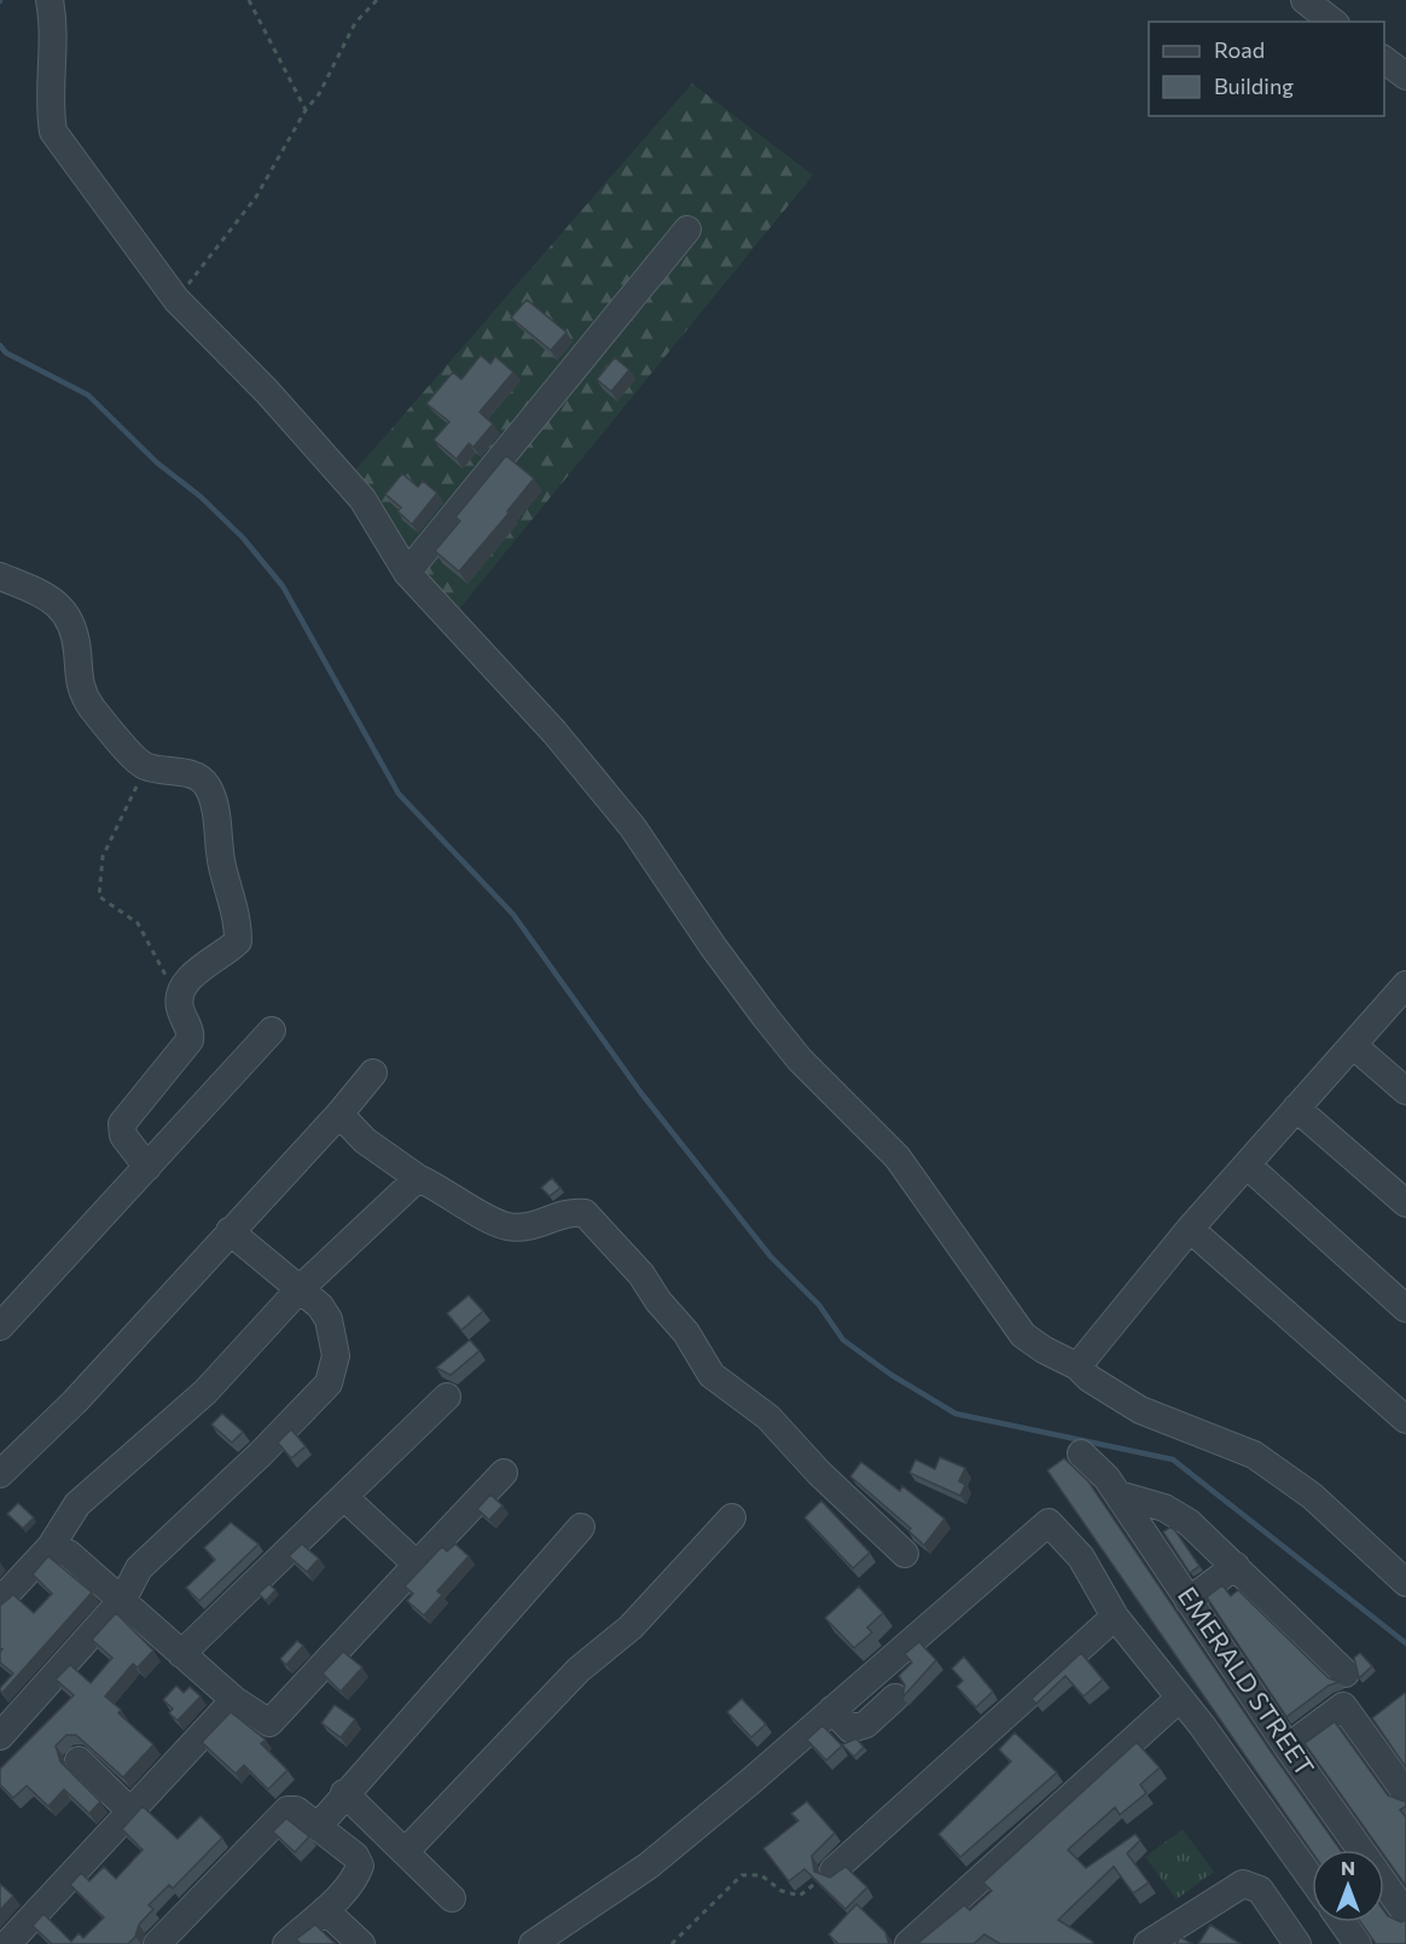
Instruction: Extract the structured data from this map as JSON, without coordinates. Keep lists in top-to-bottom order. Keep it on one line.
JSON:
{"streets":{"street":["EMERALD STREET"]},"legend":["Road","Building"],"north":"top"}
